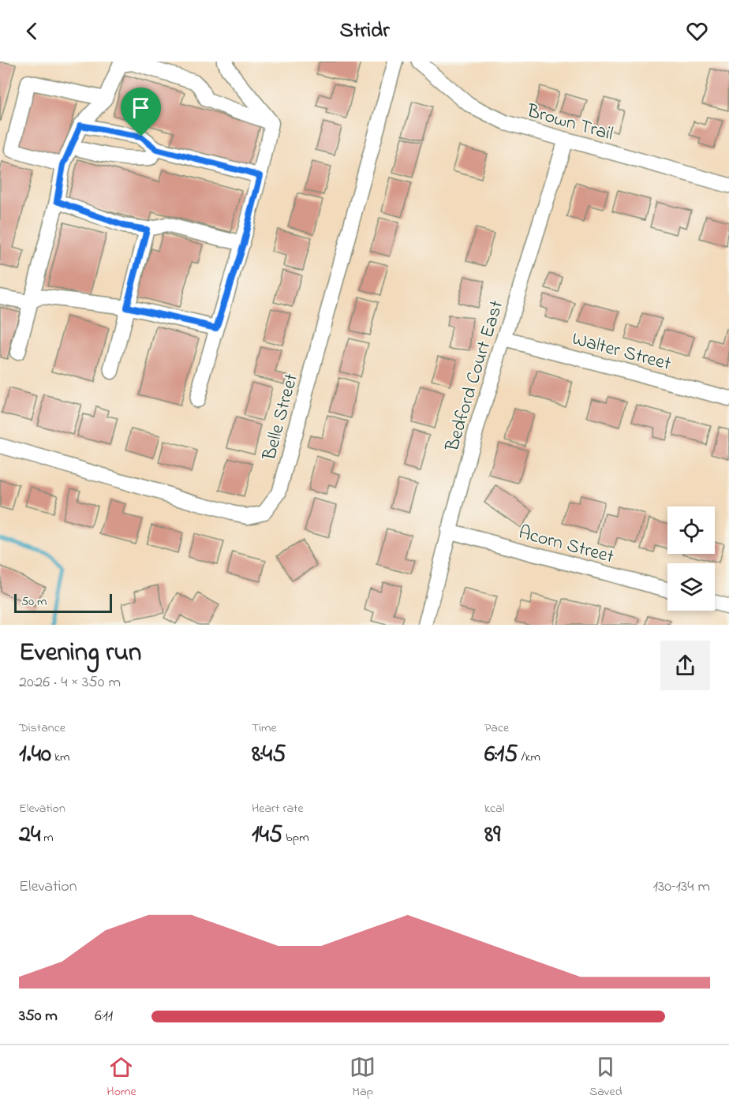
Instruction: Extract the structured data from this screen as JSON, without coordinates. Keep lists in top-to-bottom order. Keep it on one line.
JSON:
{"streets":{"street":["Brown Trail","Walter Street","Bedford Court East","Belle Street","Acorn Street"]},"crossings":[["Brown Trail","Bedford Court East"],["Walter Street","Bedford Court East"],["Bedford Court East","Acorn Street"]],"scale_bar":"50 m","page":{"header":"Stridr","scale":"50 m","heading":["Evening run","20:26 · 4 × 350 m"],"stats":[["Distance","1.40 km"],["Time","8:45"],["Pace","6:15 /km"],["Elevation","24 m"],["Heart rate","145 bpm"],["kcal","89"]],"chart":["Elevation","130–134 m"],"list":[{"name":"350 m","note":"6:11"}],"tabs":["Home","Map","Saved"]}}
